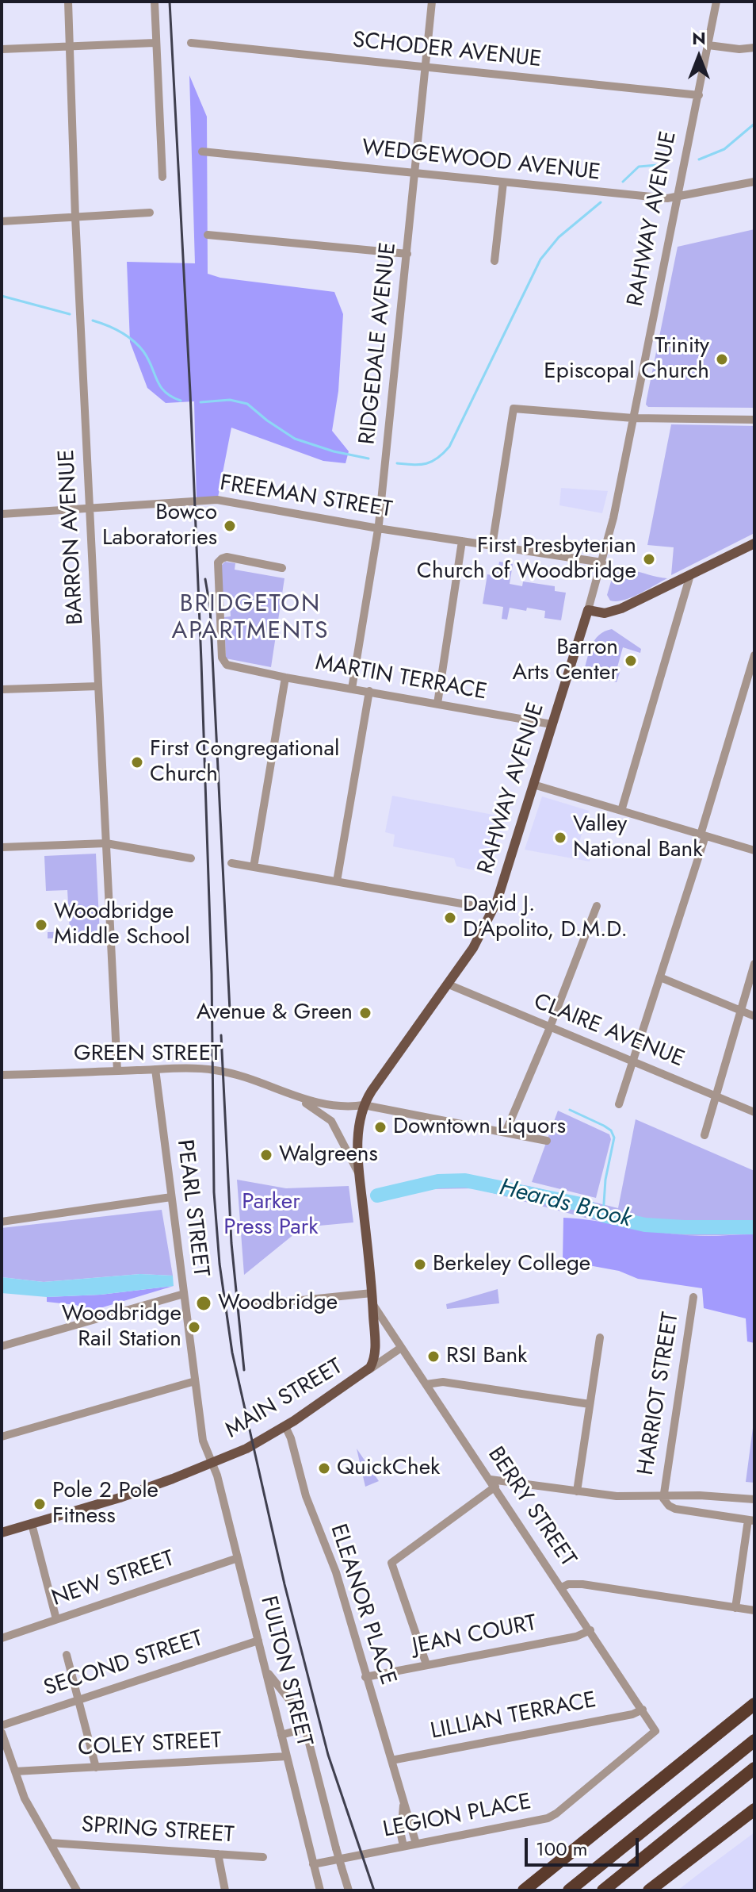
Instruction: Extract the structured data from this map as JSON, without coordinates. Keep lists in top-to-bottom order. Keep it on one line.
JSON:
{"streets":{"main road":["RAHWAY AVENUE","MAIN STREET"],"street":["SCHODER AVENUE","WEDGEWOOD AVENUE","RIDGEDALE AVENUE","FREEMAN STREET","BARRON AVENUE","MARTIN TERRACE","CLAIRE AVENUE","GREEN STREET","PEARL STREET","HARRIOT STREET","BERRY STREET","NEW STREET","ELEANOR PLACE","JEAN COURT","SECOND STREET","FULTON STREET","LILLIAN TERRACE","COLEY STREET","LEGION PLACE","SPRING STREET"]},"crossings":[["SCHODER AVENUE","RAHWAY AVENUE"],["SCHODER AVENUE","RIDGEDALE AVENUE"],["WEDGEWOOD AVENUE","RAHWAY AVENUE"],["WEDGEWOOD AVENUE","RIDGEDALE AVENUE"],["RAHWAY AVENUE","FREEMAN STREET"],["RAHWAY AVENUE","MARTIN TERRACE"],["RAHWAY AVENUE","CLAIRE AVENUE"],["RAHWAY AVENUE","GREEN STREET"],["RAHWAY AVENUE","MAIN STREET"],["RAHWAY AVENUE","BERRY STREET"],["RIDGEDALE AVENUE","FREEMAN STREET"],["RIDGEDALE AVENUE","MARTIN TERRACE"],["FREEMAN STREET","BARRON AVENUE"],["BARRON AVENUE","GREEN STREET"],["GREEN STREET","PEARL STREET"],["PEARL STREET","MAIN STREET"],["PEARL STREET","FULTON STREET"],["MAIN STREET","BERRY STREET"],["MAIN STREET","ELEANOR PLACE"],["MAIN STREET","FULTON STREET"],["BERRY STREET","JEAN COURT"],["BERRY STREET","LILLIAN TERRACE"],["BERRY STREET","LEGION PLACE"],["NEW STREET","FULTON STREET"],["ELEANOR PLACE","JEAN COURT"],["ELEANOR PLACE","LILLIAN TERRACE"],["ELEANOR PLACE","LEGION PLACE"],["SECOND STREET","FULTON STREET"],["FULTON STREET","COLEY STREET"],["FULTON STREET","LEGION PLACE"]],"districts":["BRIDGETON APARTMENTS"],"water":["Heards Brook"],"parks":["Parker Press Park"],"places":["Trinity Episcopal Church","Bowco Laboratories","First Presbyterian Church of Woodbridge","Barron Arts Center","First Congregational Church","Valley National Bank","David J. D’Apolito, D.M.D.","Woodbridge Middle School","Avenue & Green","Downtown Liquors","Walgreens","Berkeley College","Woodbridge","Woodbridge Rail Station","RSI Bank","QuickChek","Pole 2 Pole Fitness"],"scale_bar":"100 m","north":"top"}
